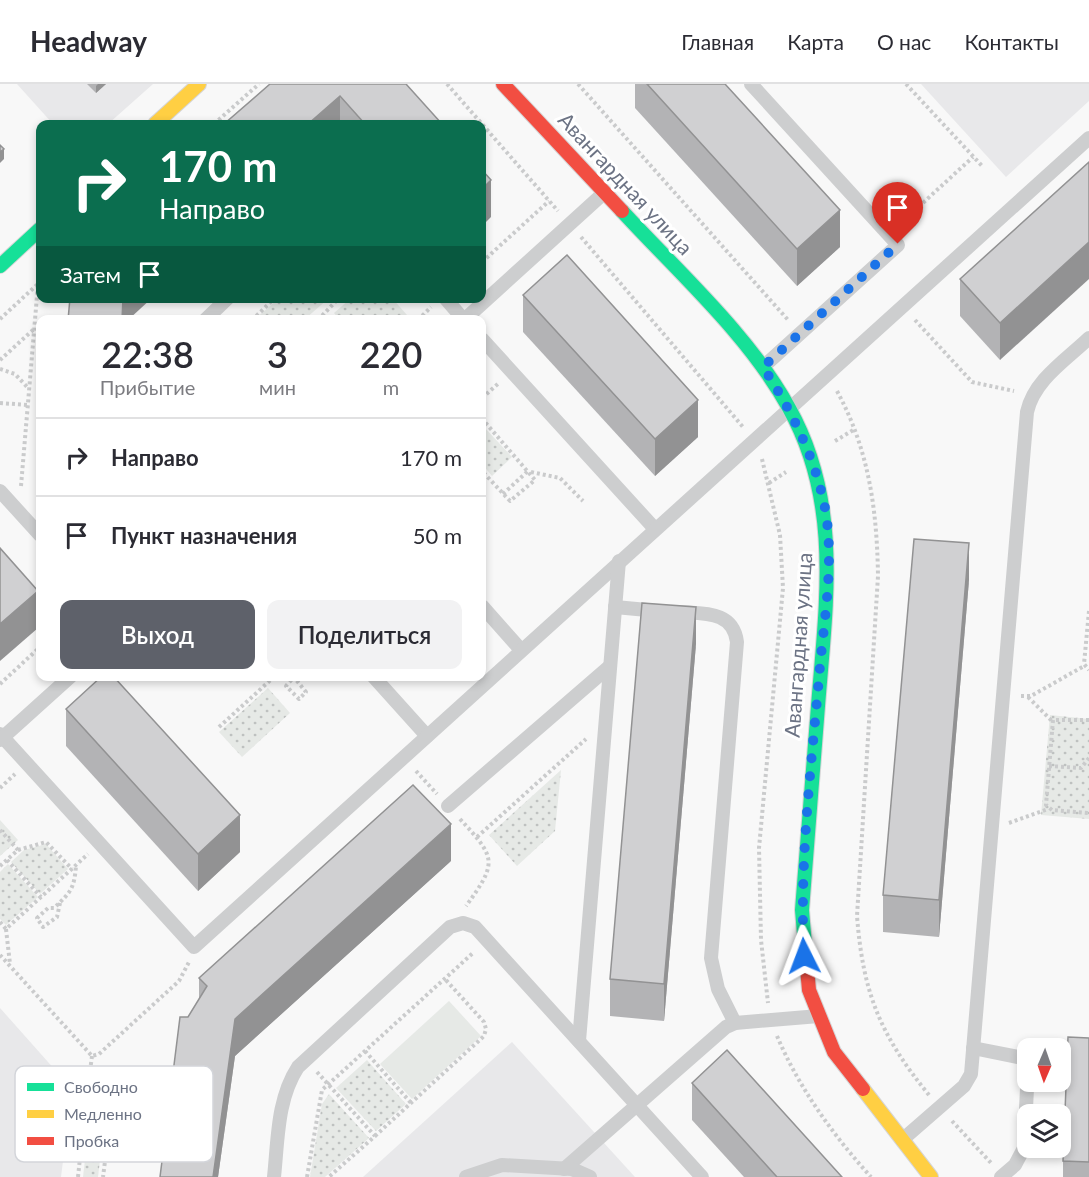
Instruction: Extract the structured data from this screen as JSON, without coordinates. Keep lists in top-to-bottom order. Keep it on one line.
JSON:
{"streets":{"street":["Авангардная улица"]},"legend":["Свободно","Медленно","Пробка"],"north":"bottom","page":{"header":"Headway","nav":["Главная","Карта","О нас","Контакты"],"turn":["170 m","Направо"],"then":"Затем","eta":["22:38","Прибытие","3","мин","220","m"],"list":[{"name":"Направо","value":"170 m"},{"name":"Пункт назначения","value":"50 m"}],"buttons":["Выход","Поделиться"]}}
